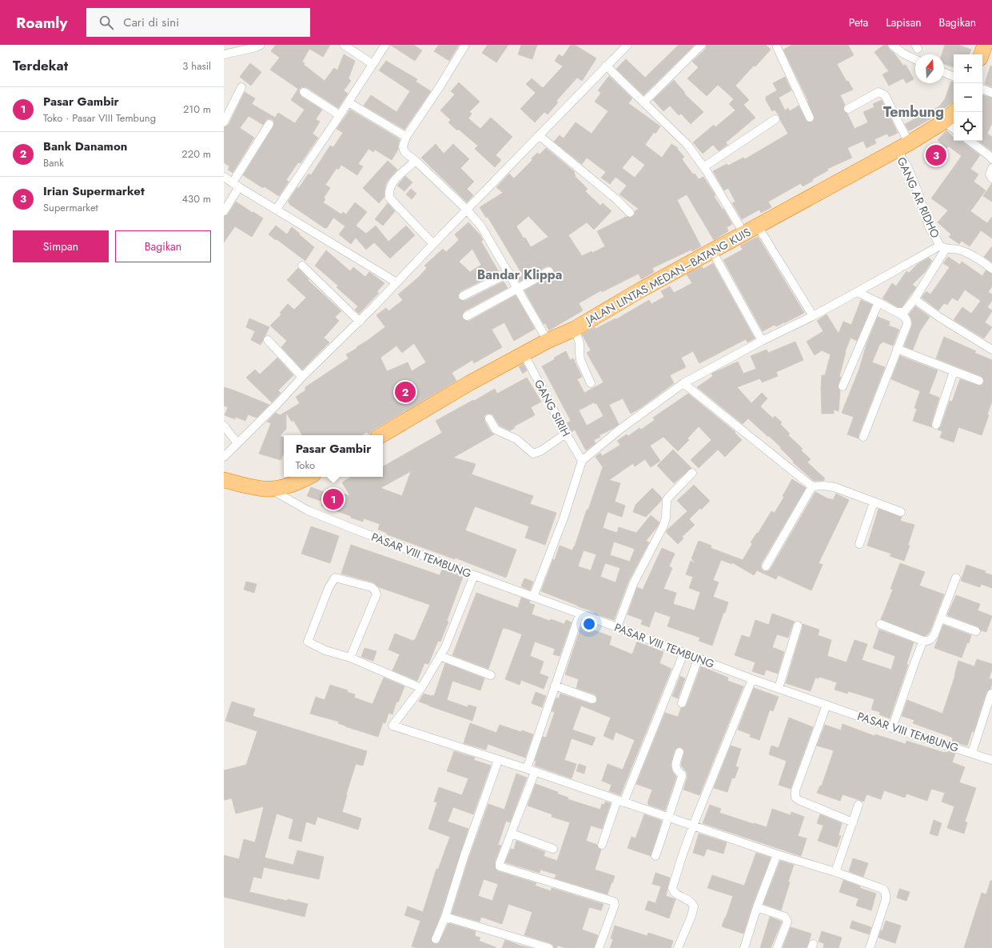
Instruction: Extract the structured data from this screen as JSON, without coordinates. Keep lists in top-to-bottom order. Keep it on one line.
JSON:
{"streets":{"highway":["JALAN LINTAS MEDAN–BATANG KUIS"],"street":["GANG AR RIDHO","GANG SIRIH","PASAR VIII TEMBUNG"]},"crossings":[["GANG AR RIDHO","JALAN LINTAS MEDAN–BATANG KUIS"],["JALAN LINTAS MEDAN–BATANG KUIS","GANG SIRIH"]],"districts":["Tembung","Bandar Klippa"],"north":"top","page":{"header":"Roamly","search":"Cari di sini","nav":["Peta","Lapisan","Bagikan"],"heading":["Terdekat","3 hasil"],"map_buttons":["+","−"],"list":[{"mark":"1","name":"Pasar Gambir","note":"Toko · Pasar VIII Tembung","value":"210 m"},{"mark":"2","name":"Bank Danamon","note":"Bank","value":"220 m"},{"mark":"3","name":"Irian Supermarket","note":"Supermarket","value":"430 m"}],"pins":["3","2","1"],"buttons":["Simpan","Bagikan"],"popup":["Pasar Gambir","Toko"]}}
